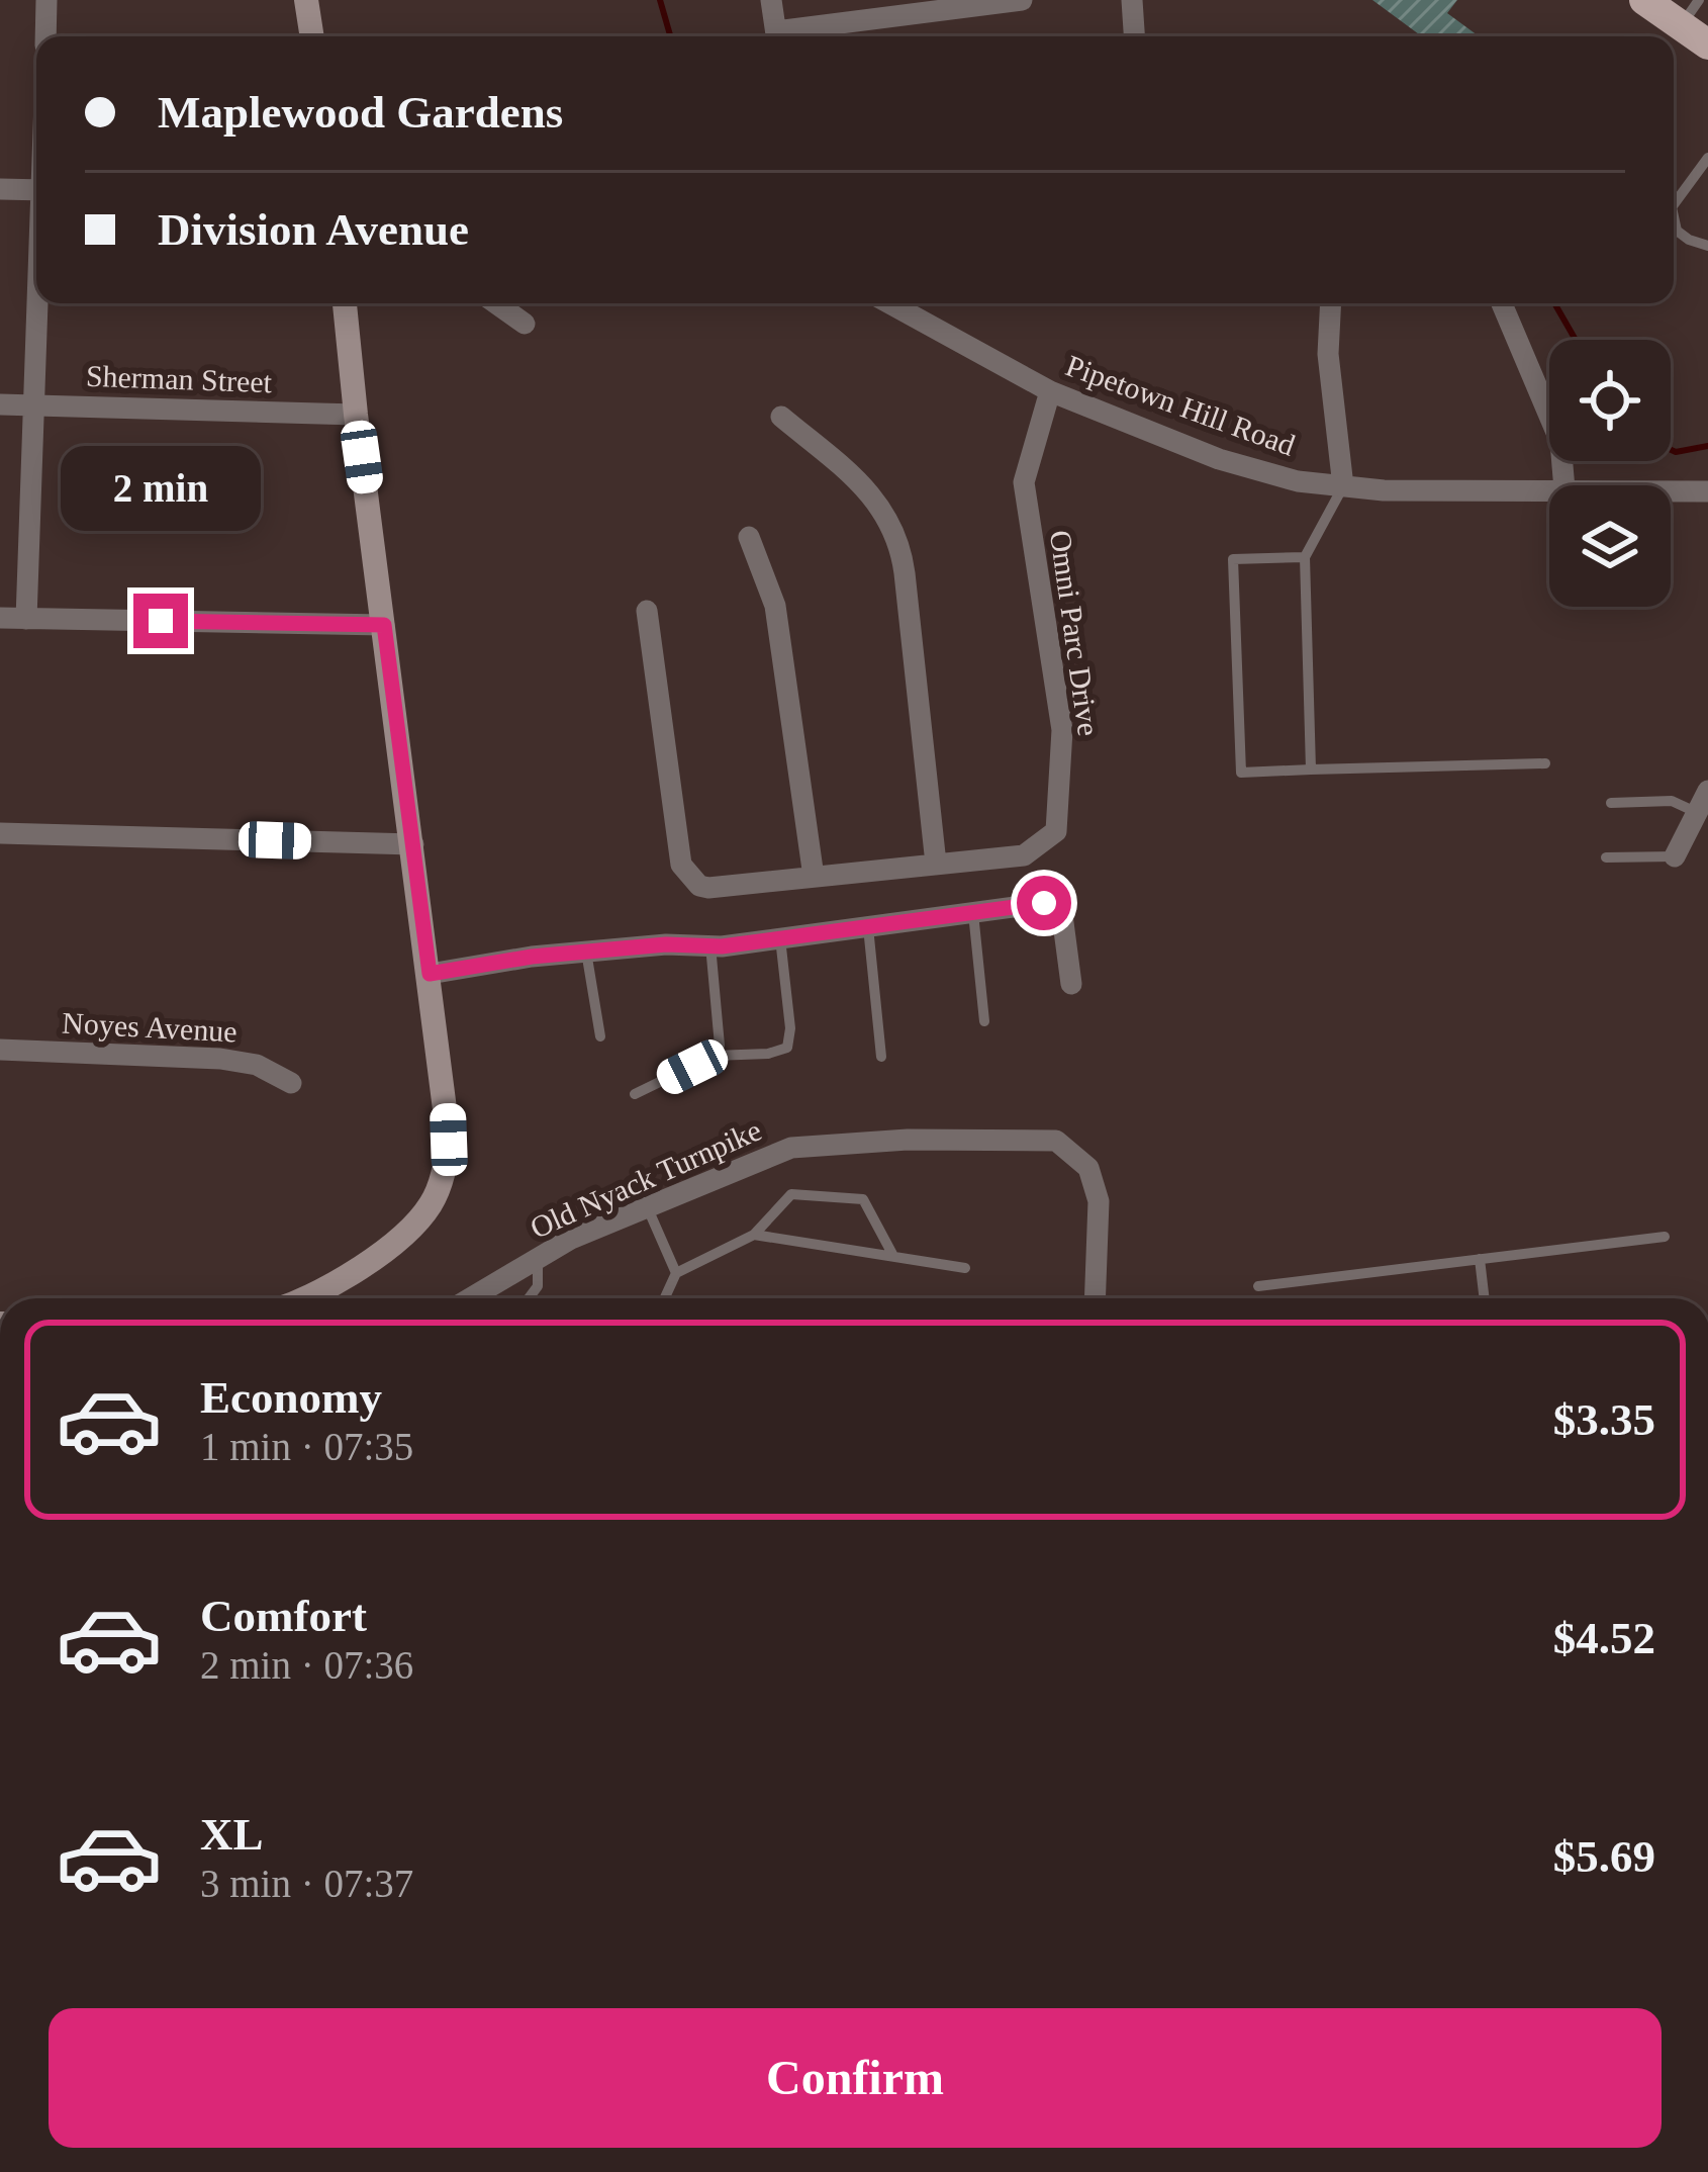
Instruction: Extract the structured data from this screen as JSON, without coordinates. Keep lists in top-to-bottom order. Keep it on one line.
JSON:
{"streets":{"street":["Sherman Street","Pipetown Hill Road","Omni Parc Drive","Noyes Avenue","Old Nyack Turnpike"]},"crossings":[["Pipetown Hill Road","Omni Parc Drive"]],"page":{"banner":["Maplewood Gardens","Division Avenue"],"bubble":"2 min","list":[{"name":"Economy","note":"1 min · 07:35","value":"$3.35"},{"name":"Comfort","note":"2 min · 07:36","value":"$4.52"},{"name":"XL","note":"3 min · 07:37","value":"$5.69"}],"buttons":"Confirm"}}
